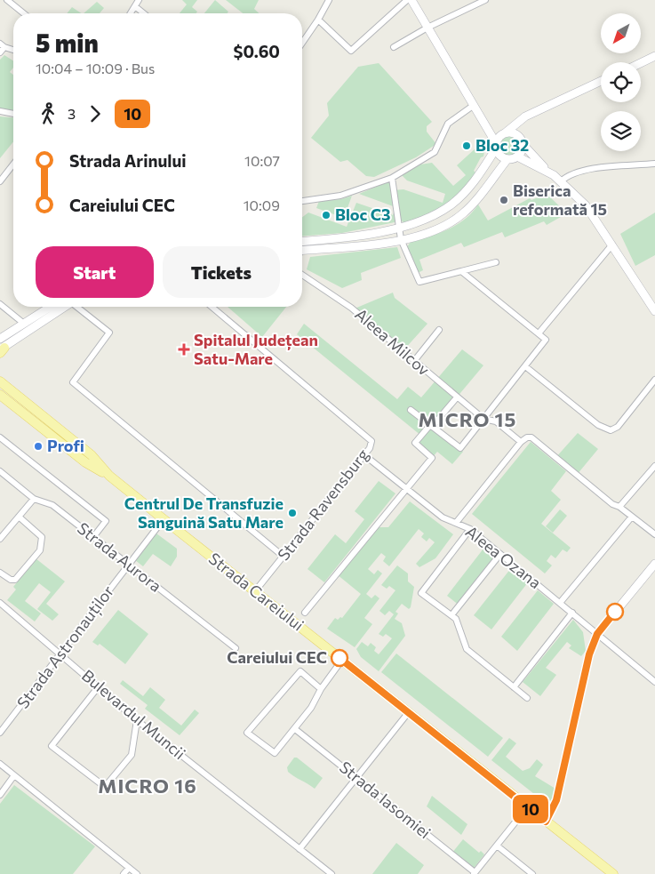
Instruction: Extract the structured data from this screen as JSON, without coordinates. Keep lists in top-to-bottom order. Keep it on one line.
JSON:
{"streets":{"main road":["Strada Careiului"],"street":["Aleea Milcov","Strada Ravensburg","Strada Aurora","Aleea Ozana","Strada Astronauților","Bulevardul Muncii","Strada Iasomiei"]},"crossings":[["Strada Ravensburg","Aleea Ozana"],["Strada Ravensburg","Strada Careiului"],["Strada Aurora","Strada Astronauților"],["Strada Careiului","Strada Astronauților"],["Strada Astronauților","Bulevardul Muncii"]],"districts":["MICRO 15","MICRO 16"],"places":{"other":["Bloc 32","Biserica reformată 15","Bloc C3","Profi","Centrul De Transfuzie Sanguină Satu Mare","Careiului CEC"],"health":["Spitalul Județean Satu-Mare"]},"lines":["bus line 10"],"north":"bottom left","page":{"on_map":"10","heading":["5 min","10:04 – 10:09 · Bus","$0.60"],"legs":["3","10"],"list":[{"name":"Strada Arinului","value":"10:07"},{"name":"Careiului CEC","value":"10:09"}],"buttons":["Start","Tickets"]}}
